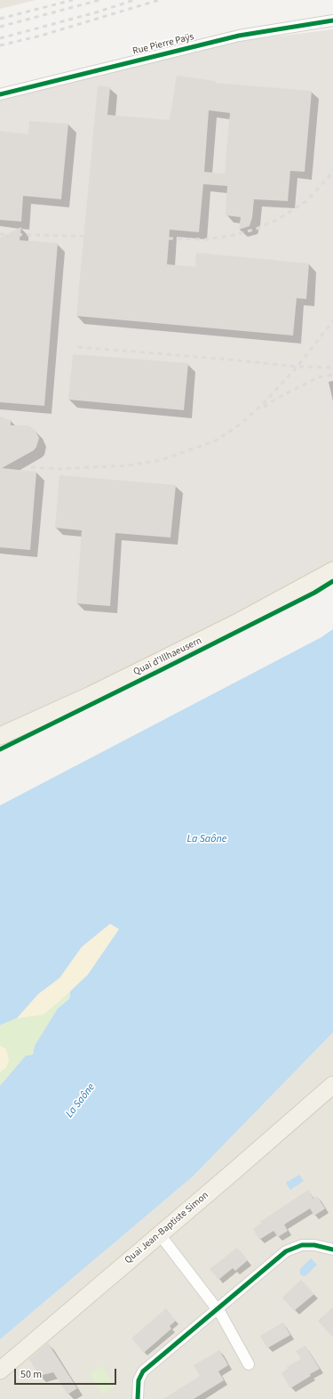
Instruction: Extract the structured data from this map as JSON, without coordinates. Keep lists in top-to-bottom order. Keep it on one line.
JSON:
{"streets":{"main road":["Quai d'Illhaeusern","Quai Jean-Baptiste Simon"],"street":["Rue Pierre Paÿs"]},"water":["La Saône"],"scale_bar":"50 m"}
